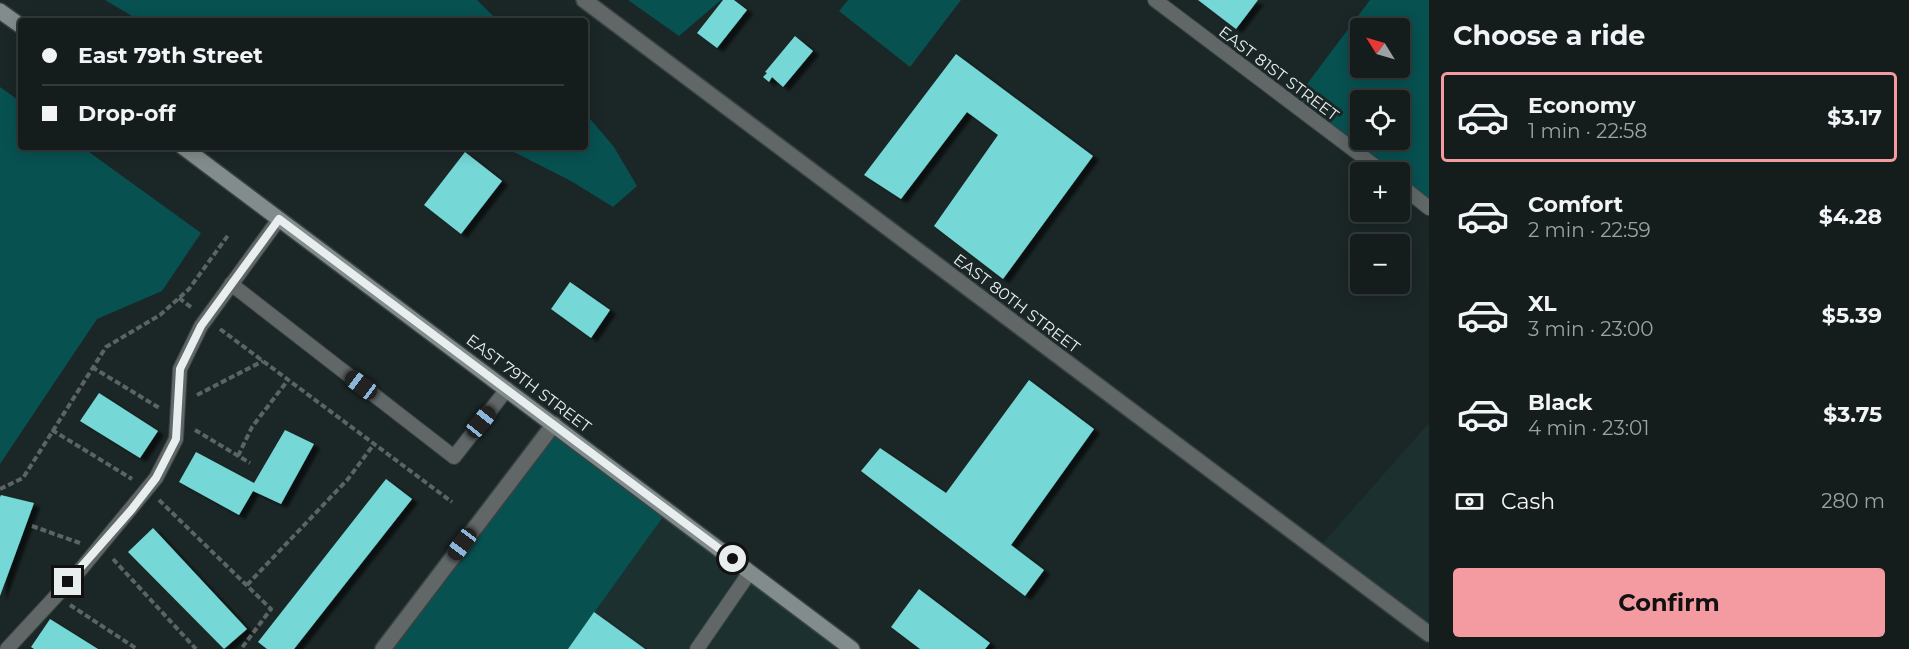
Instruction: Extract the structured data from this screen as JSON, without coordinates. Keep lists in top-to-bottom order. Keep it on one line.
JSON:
{"streets":{"main road":["EAST 79TH STREET"],"street":["EAST 80TH STREET"],"lane":["EAST 81ST STREET"]},"north":"top left","page":{"heading":"Choose a ride","map_buttons":["+","−"],"banner":["East 79th Street","Drop-off"],"list":[{"name":"Economy","note":"1 min · 22:58","value":"$3.17"},{"name":"Comfort","note":"2 min · 22:59","value":"$4.28"},{"name":"XL","note":"3 min · 23:00","value":"$5.39"},{"name":"Black","note":"4 min · 23:01","value":"$3.75"}],"pay":["Cash","280 m"],"buttons":"Confirm"}}
